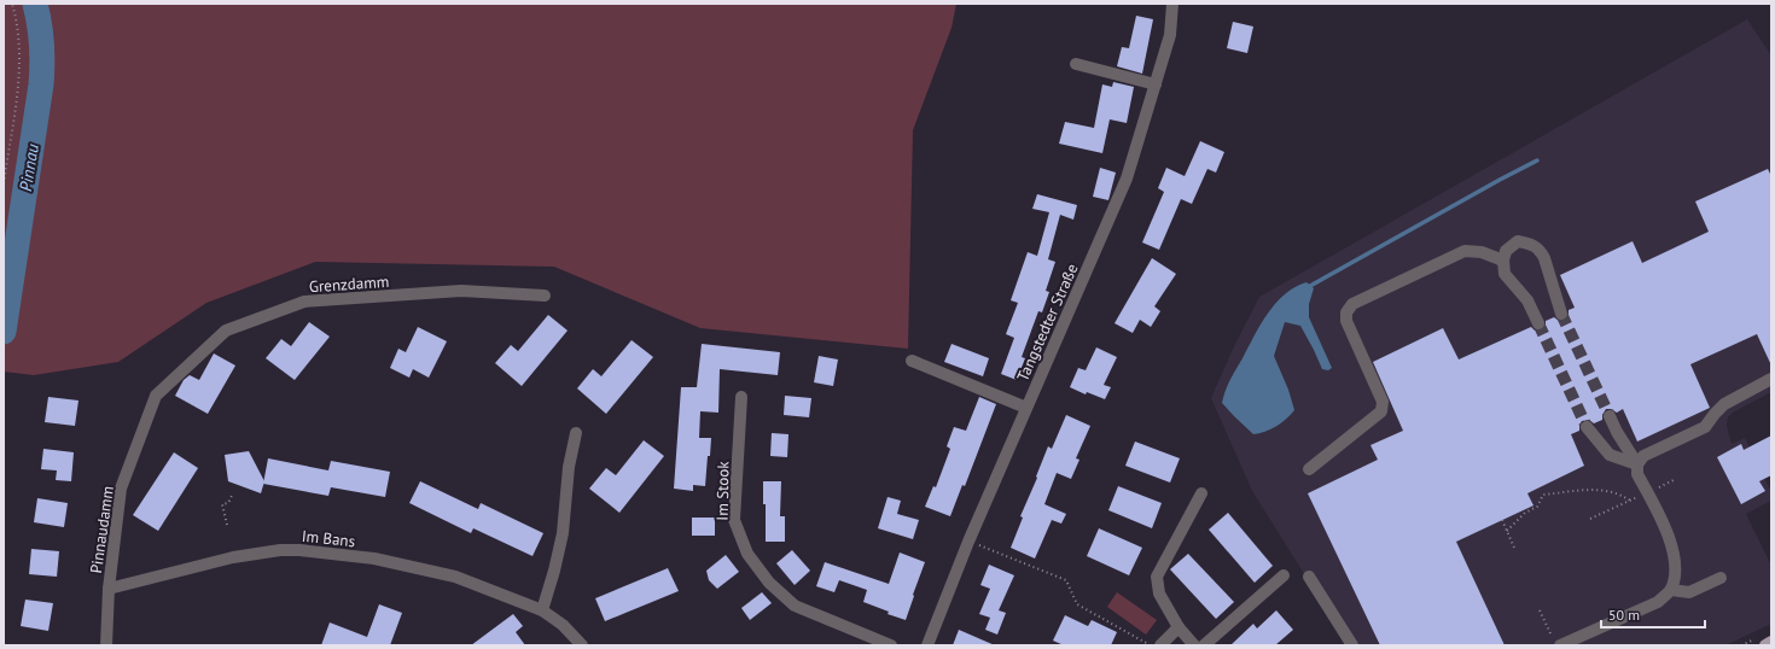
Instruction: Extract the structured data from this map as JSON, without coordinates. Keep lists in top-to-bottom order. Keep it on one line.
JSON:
{"streets":{"street":["Grenzdamm","Tangstedter Straße","Im Stook","Pinnaudamm","Im Bans"]},"crossings":[["Grenzdamm","Pinnaudamm"],["Pinnaudamm","Im Bans"]],"water":["Pinnau"],"scale_bar":"50 m"}
